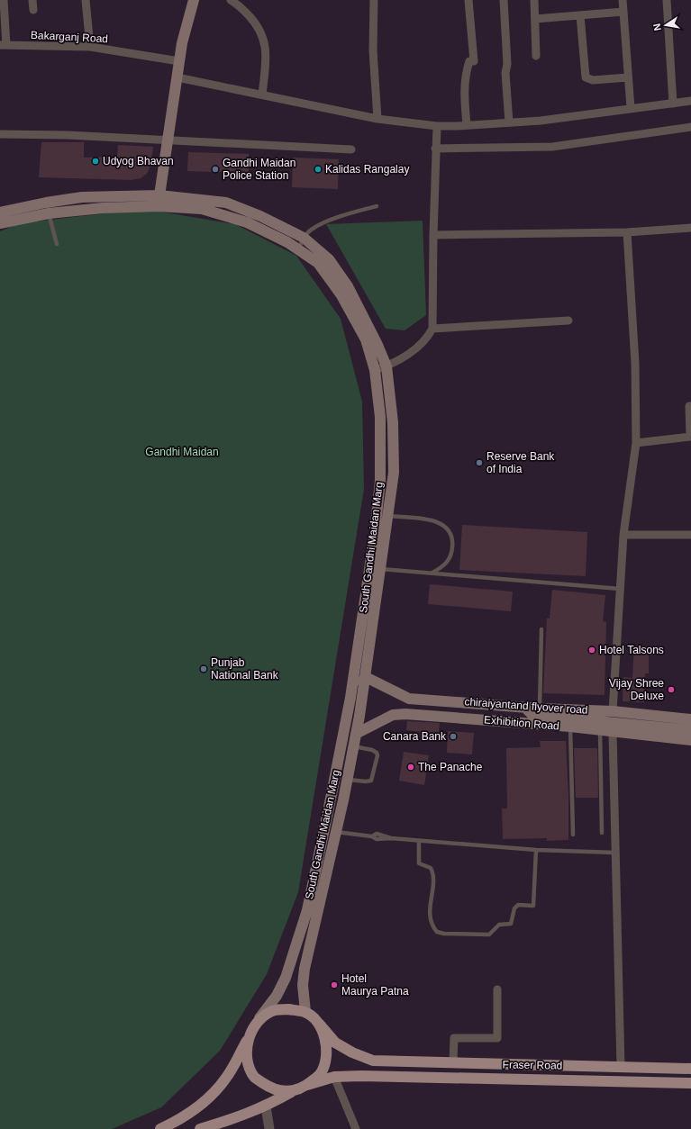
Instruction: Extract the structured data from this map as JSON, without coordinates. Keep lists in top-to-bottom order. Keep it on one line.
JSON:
{"streets":{"main road":["South Gandhi Maidan Marg","chiraiyantand flyover road","Exhibition Road","Fraser Road"],"street":["Bakarganj Road"]},"crossings":[["South Gandhi Maidan Marg","Fraser Road"]],"parks":["Gandhi Maidan"],"places":["Udyog Bhavan","Gandhi Maidan Police Station","Kalidas Rangalay","Reserve Bank of India","Hotel Talsons","Punjab National Bank","Vijay Shree Deluxe","Canara Bank","The Panache","Hotel Maurya Patna"],"north":"left"}
